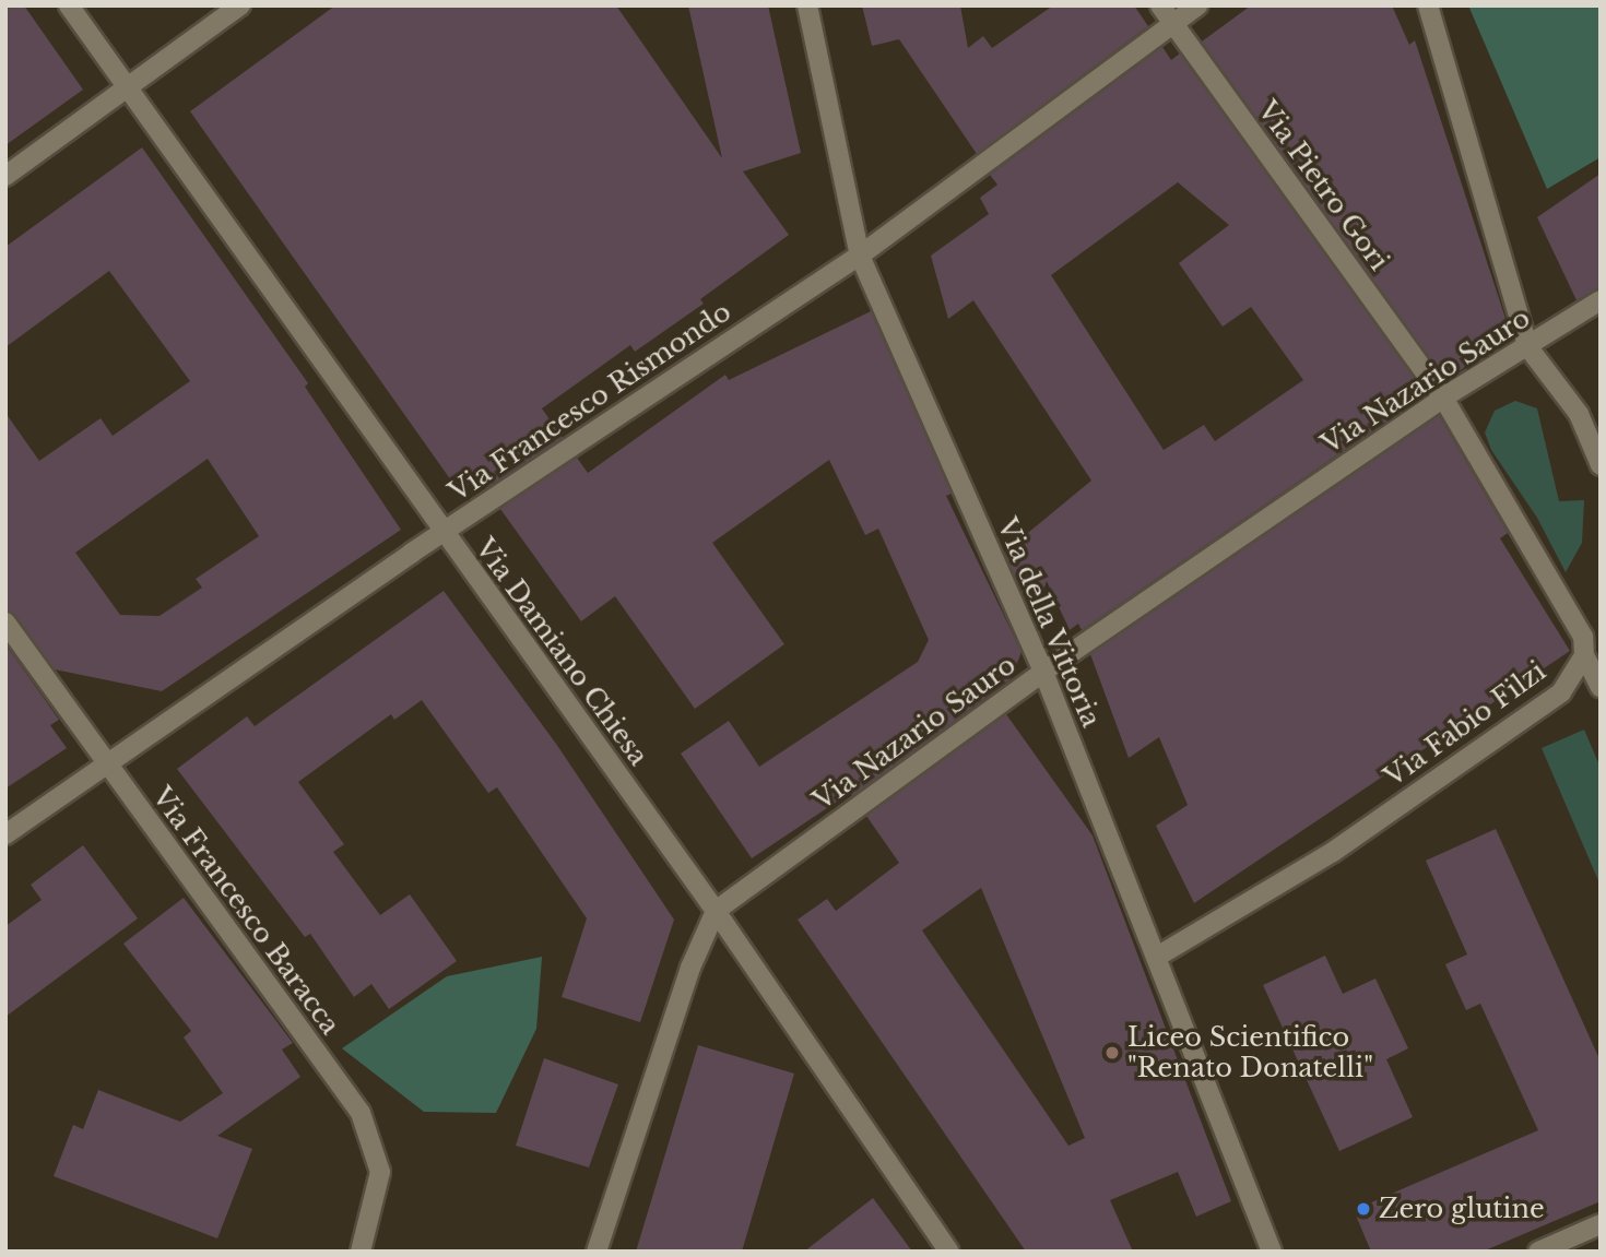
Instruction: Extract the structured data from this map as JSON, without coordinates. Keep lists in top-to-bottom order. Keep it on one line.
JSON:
{"streets":{"street":["Via Pietro Gori","Via Nazario Sauro","Via Francesco Rismondo","Via della Vittoria","Via Damiano Chiesa","Via Fabio Filzi","Via Francesco Baracca"]},"crossings":[["Via Pietro Gori","Via Nazario Sauro"],["Via Pietro Gori","Via Francesco Rismondo"],["Via Nazario Sauro","Via della Vittoria"],["Via Nazario Sauro","Via Damiano Chiesa"],["Via Francesco Rismondo","Via della Vittoria"],["Via Francesco Rismondo","Via Damiano Chiesa"],["Via Francesco Rismondo","Via Francesco Baracca"],["Via della Vittoria","Via Fabio Filzi"]],"places":["Liceo Scientifico \"Renato Donatelli\"","Zero glutine"]}
